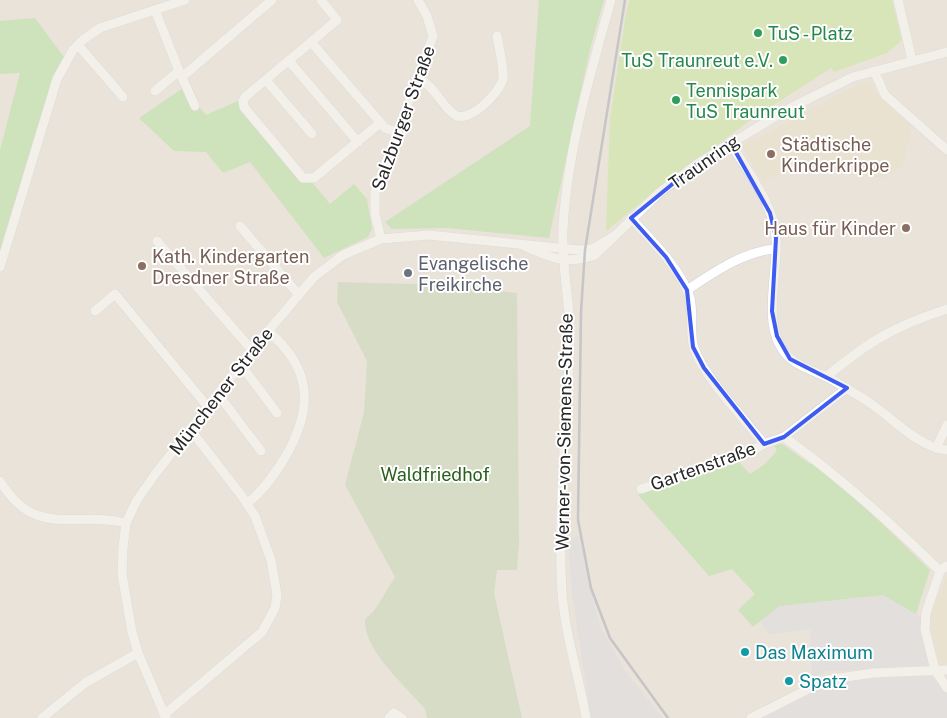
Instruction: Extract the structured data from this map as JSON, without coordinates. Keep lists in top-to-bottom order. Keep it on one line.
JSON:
{"streets":{"street":["Salzburger Straße","Traunring","Münchener Straße","Werner-von-Siemens-Straße","Gartenstraße"]},"crossings":[["Salzburger Straße","Münchener Straße"],["Traunring","Münchener Straße"],["Traunring","Werner-von-Siemens-Straße"],["Münchener Straße","Werner-von-Siemens-Straße"]],"parks":["Waldfriedhof"],"places":["TuS - Platz","TuS Traunreut e.V.","Tennispark TuS Traunreut","Städtische Kinderkrippe","Haus für Kinder","Kath. Kindergarten Dresdner Straße","Evangelische Freikirche","Das Maximum","Spatz"]}
